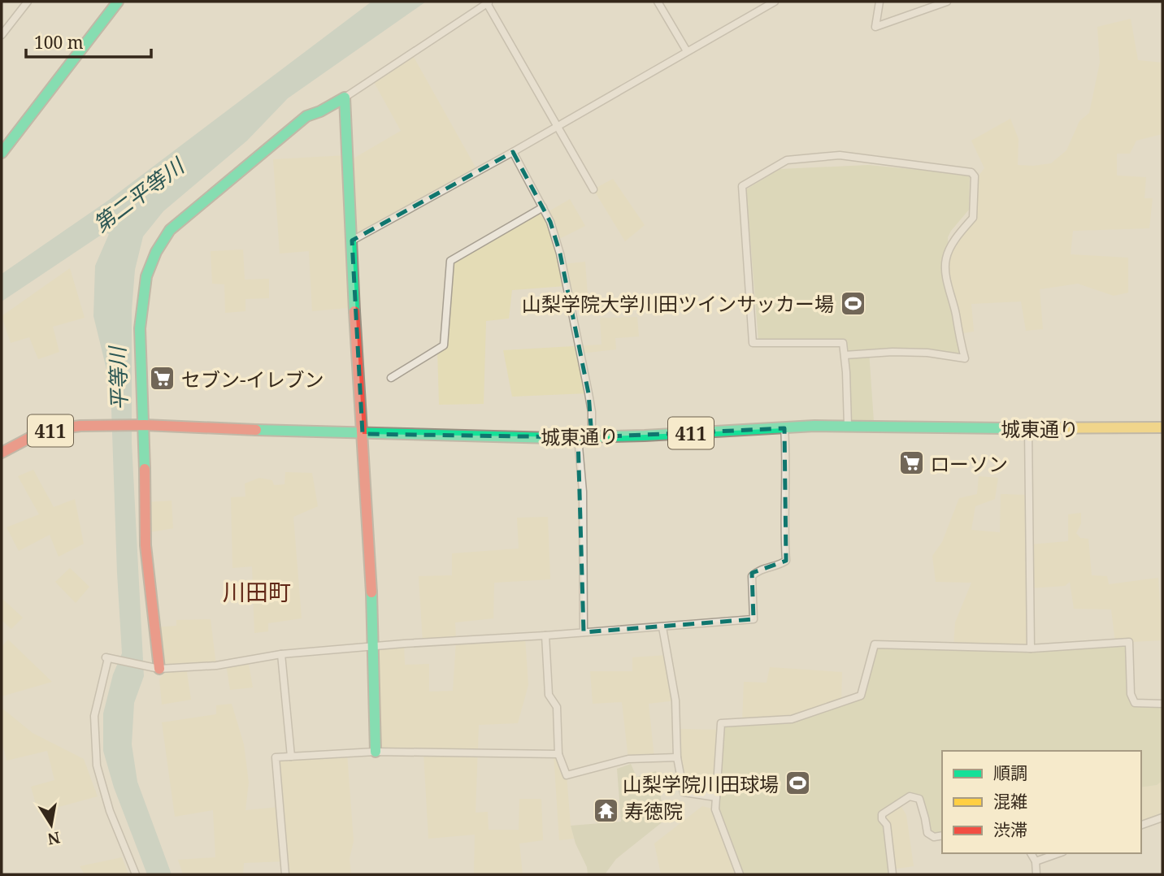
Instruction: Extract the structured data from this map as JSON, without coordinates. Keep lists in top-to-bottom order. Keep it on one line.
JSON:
{"streets":{"main road":["城東通り","411"]},"districts":["川田町"],"water":["第二平等川","平等川"],"places":{"sports":["山梨学院大学川田ツインサッカー場","山梨学院川田球場"],"supermarket":["セブン-イレブン","ローソン"],"temple":["寿徳院"]},"legend":["順調","混雑","渋滞"],"scale_bar":"100 m","north":"bottom"}
